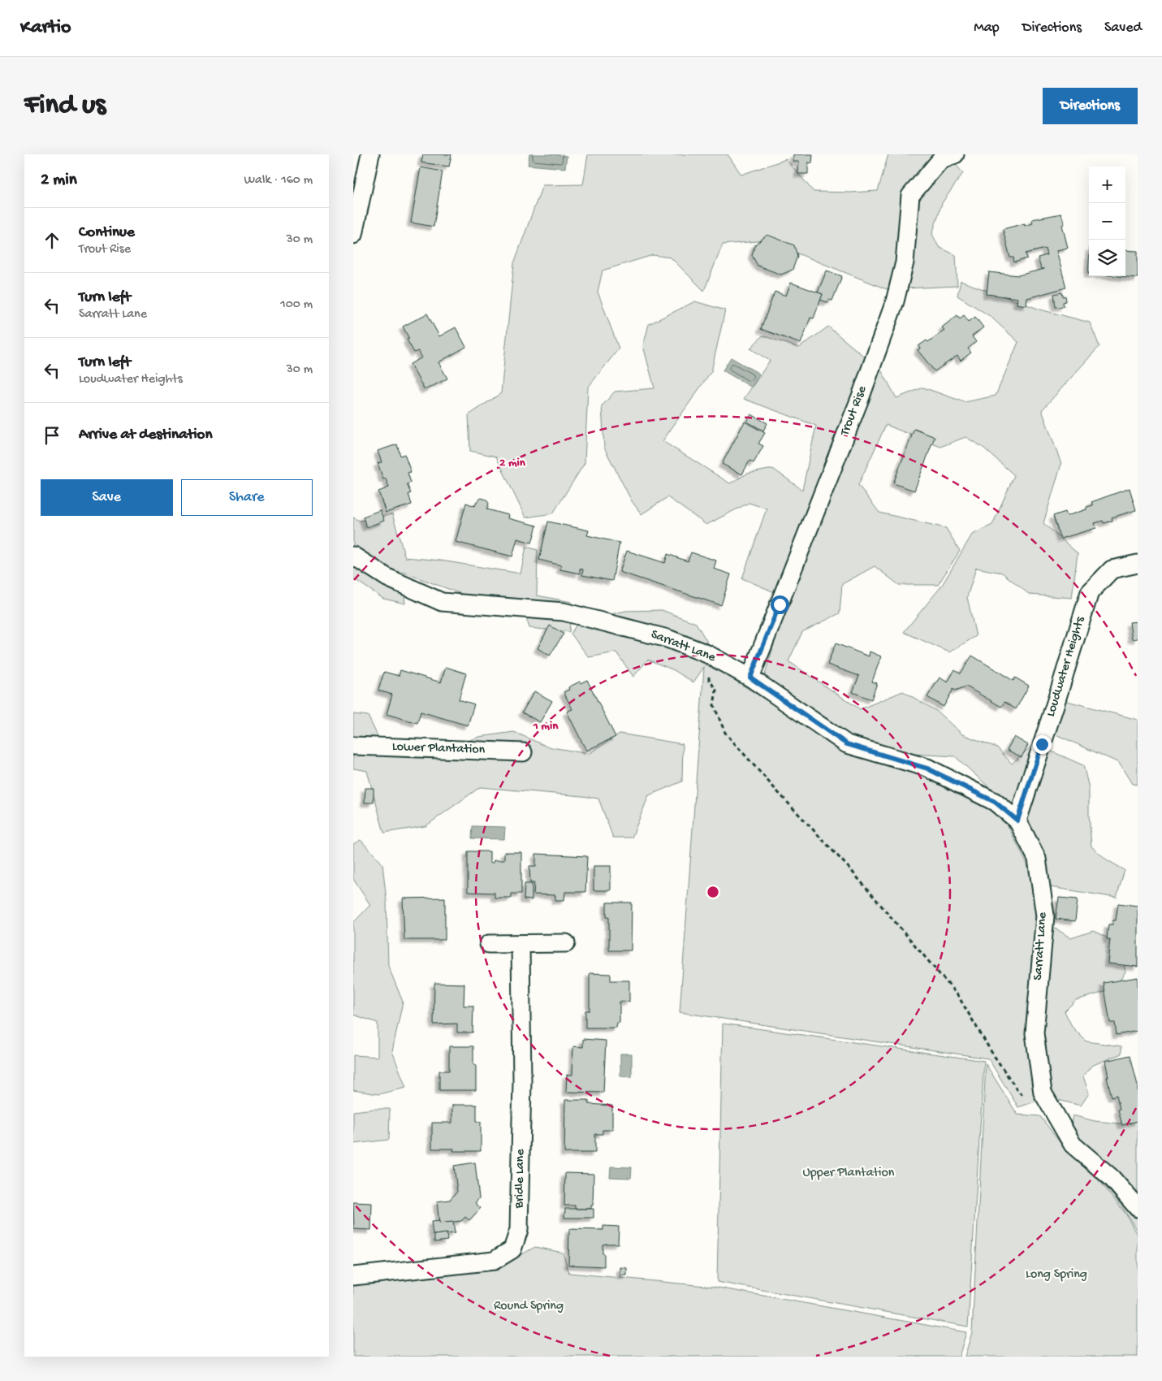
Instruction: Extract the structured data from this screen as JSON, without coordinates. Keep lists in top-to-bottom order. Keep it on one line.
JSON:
{"streets":{"street":["Trout Rise","Sarratt Lane","Loudwater Heights","Lower Plantation","Bridle Lane"]},"crossings":[["Trout Rise","Sarratt Lane"],["Sarratt Lane","Loudwater Heights"]],"parks":["Upper Plantation","Long Spring","Round Spring"],"page":{"header":"Kartio","nav":["Map","Directions","Saved"],"buttons":["Directions",["Save","Share"]],"title":"Find us","heading":["2 min","Walk · 160 m"],"map_buttons":["+","−"],"list":[["Continue","Trout Rise","30 m"],["Turn left","Sarratt Lane","100 m"],["Turn left","Loudwater Heights","30 m"],"Arrive at destination"]},"rings":["2 min","1 min"]}
